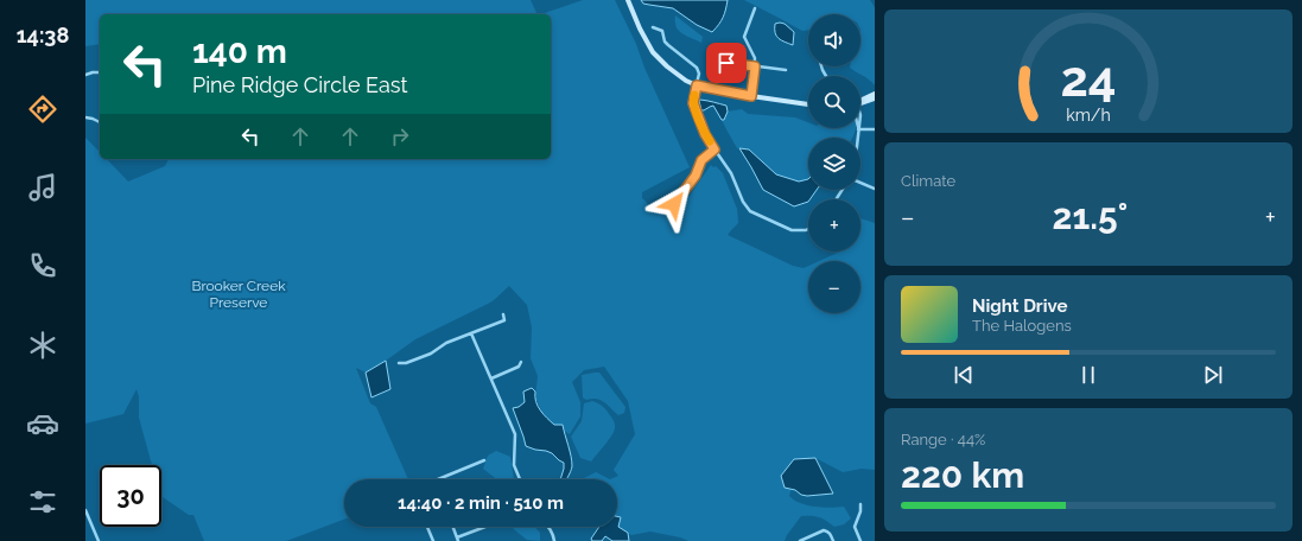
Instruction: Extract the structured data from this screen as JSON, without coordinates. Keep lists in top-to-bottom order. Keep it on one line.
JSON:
{"parks":["Brooker Creek Preserve"],"page":{"tabs":"14:38","map_buttons":["+","−"],"turn":["140 m","Pine Ridge Circle East"],"tile":["Climate",["Range · 44%","220 km"]],"heat":["−","21.5°","+"],"song":["Night Drive","The Halogens"],"limit":"30","trip":"14:40 · 2 min · 510 m","gauge":["24","km/h"]}}
